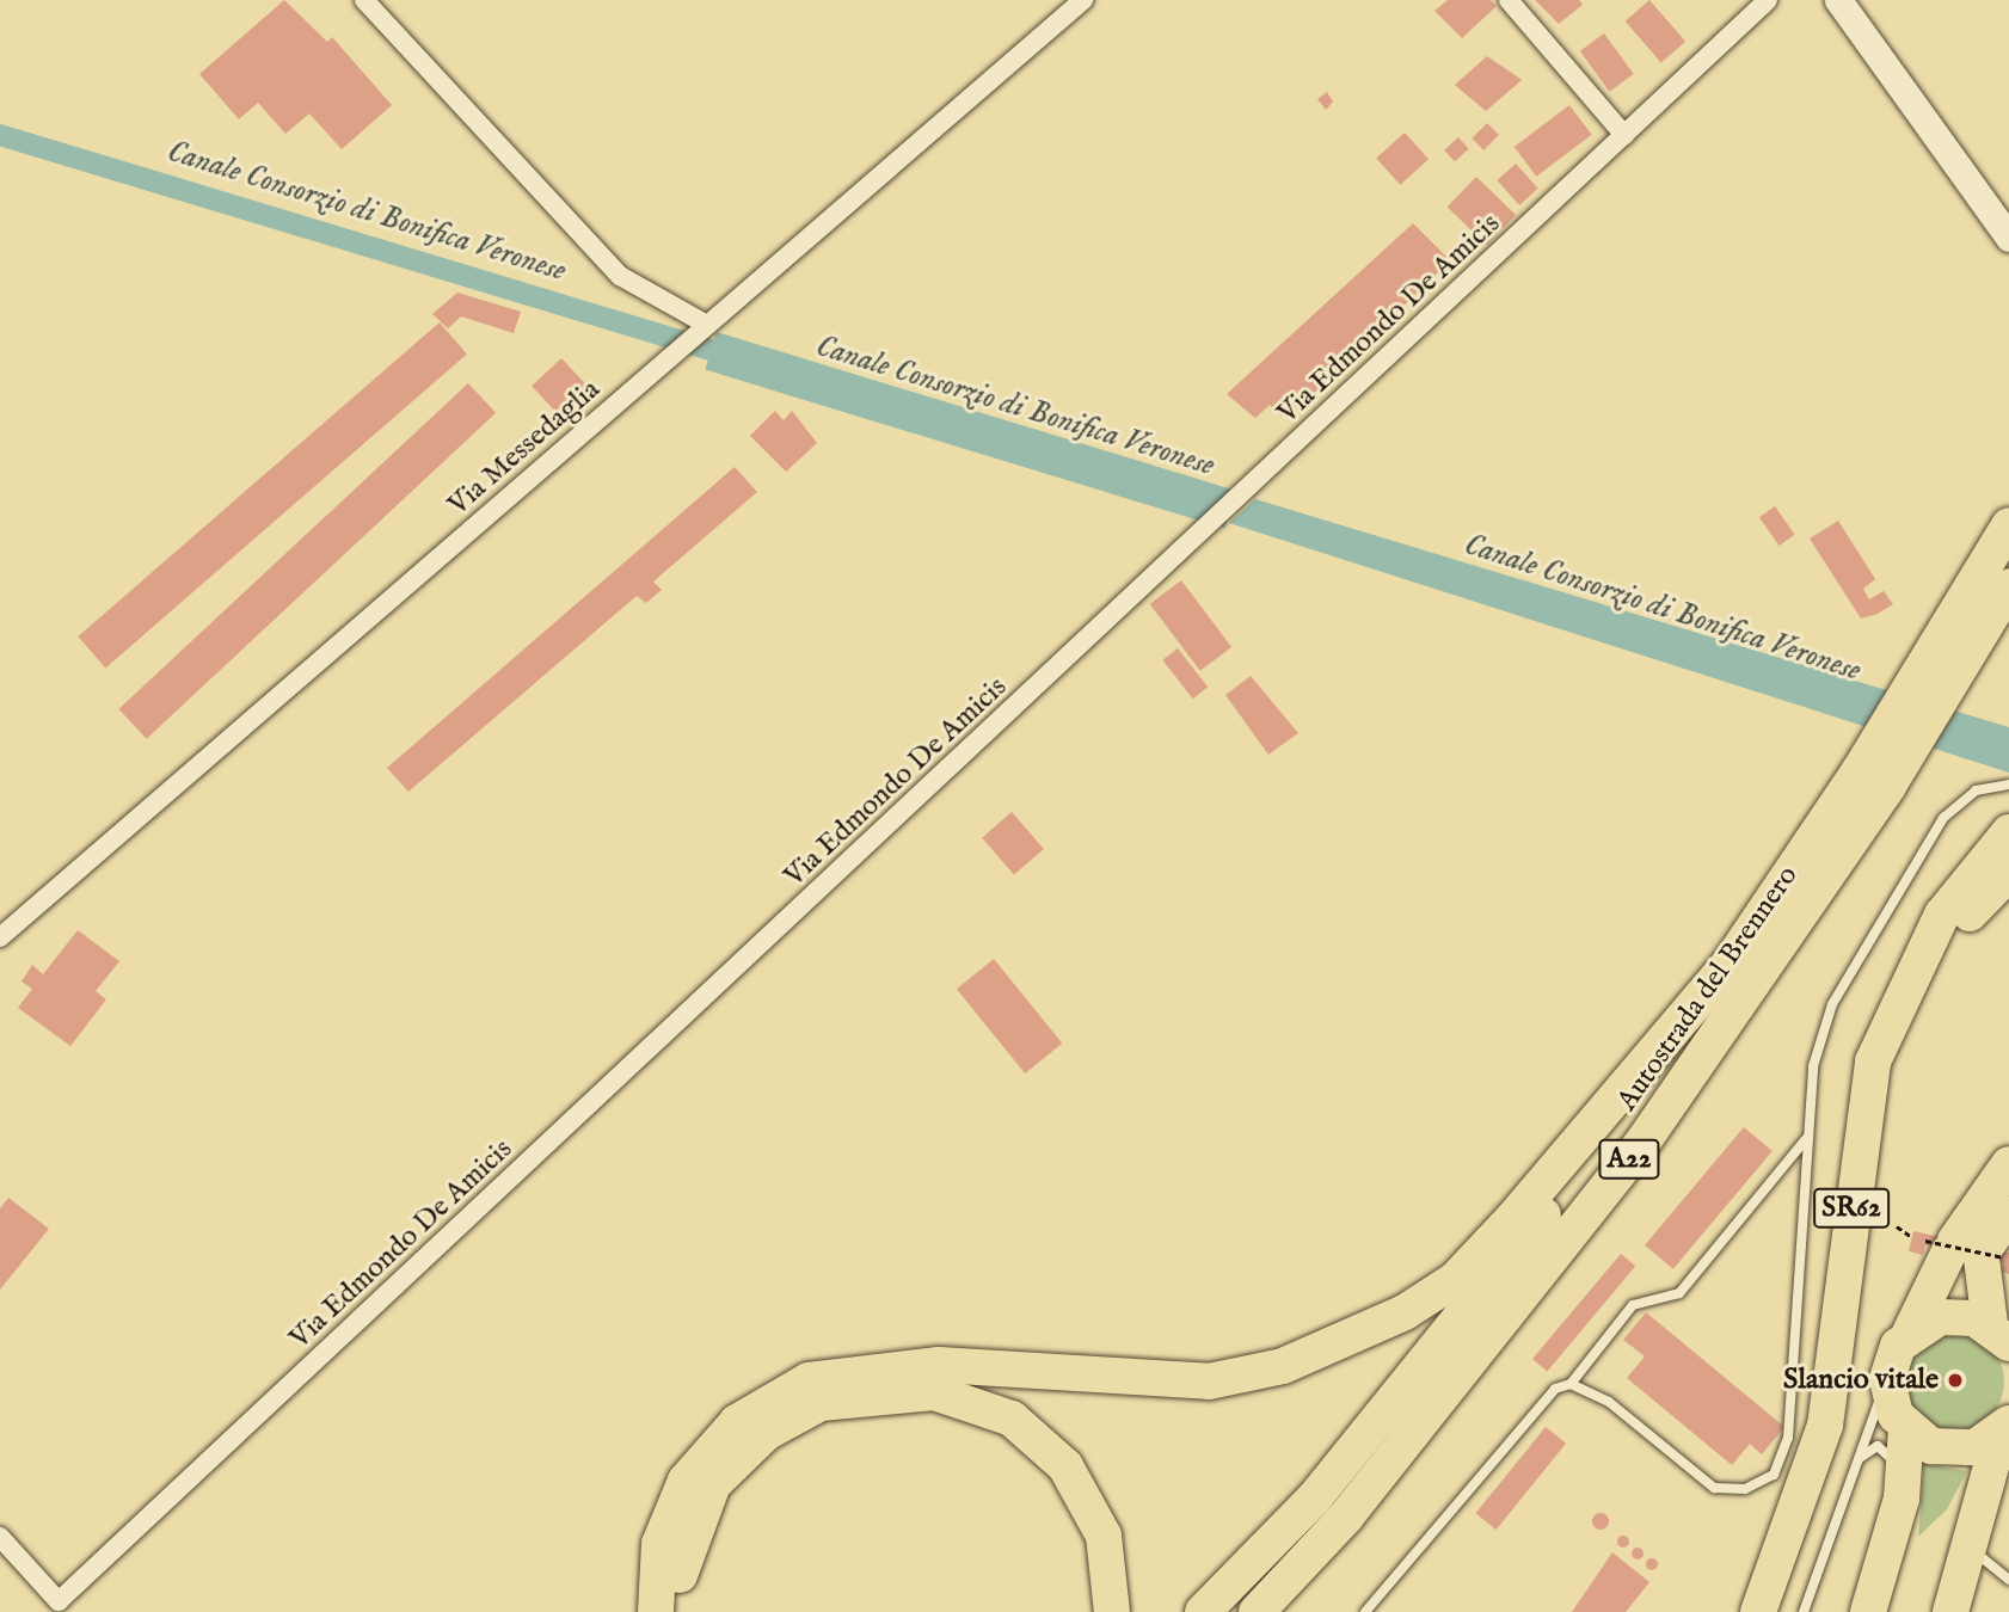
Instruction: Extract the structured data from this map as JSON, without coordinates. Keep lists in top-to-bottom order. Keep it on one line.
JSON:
{"streets":{"highway":["Autostrada del Brennero","A22","SR62"],"street":["Via Edmondo De Amicis","Via Messedaglia"]},"water":["Canale Consorzio di Bonifica Veronese"],"places":["Slancio vitale"]}
